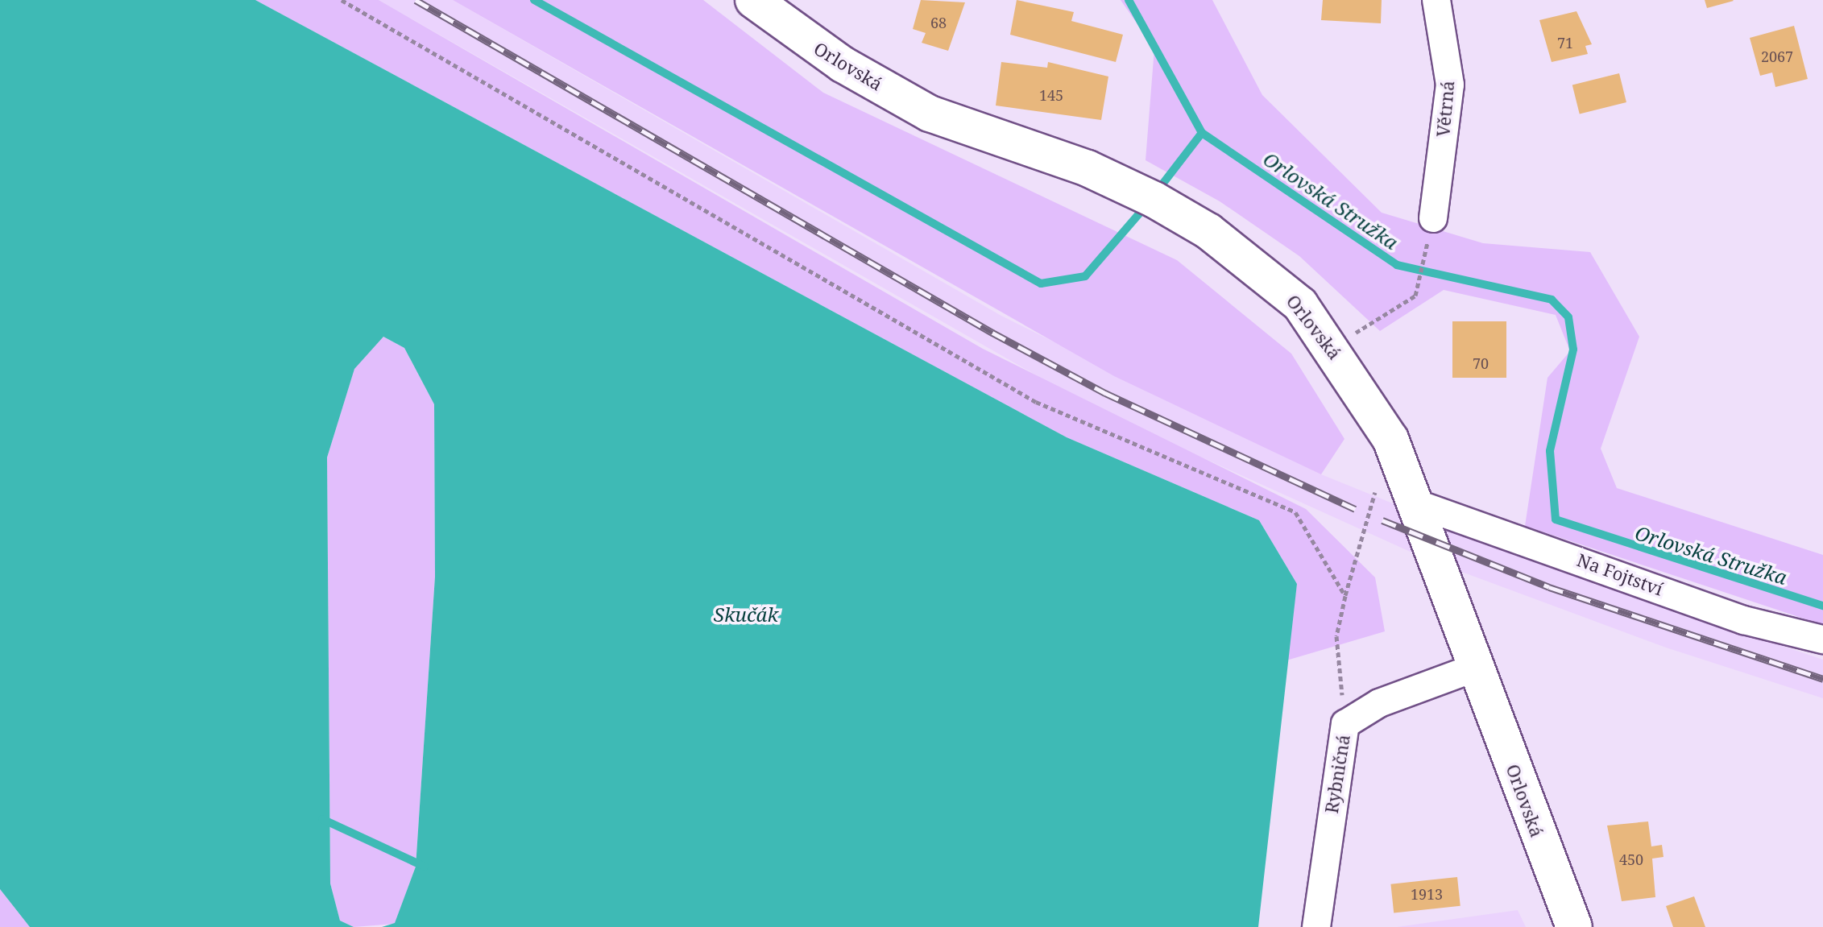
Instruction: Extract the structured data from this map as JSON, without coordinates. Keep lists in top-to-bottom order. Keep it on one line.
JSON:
{"streets":{"main road":["Orlovská"],"street":["Větrná","Na Fojtství","Rybničná"]},"crossings":[["Orlovská","Na Fojtství"],["Orlovská","Rybničná"]],"water":["Orlovská Stružka","Skučák"],"house_numbers":["68","71","2067","145","70","450","1913"]}
